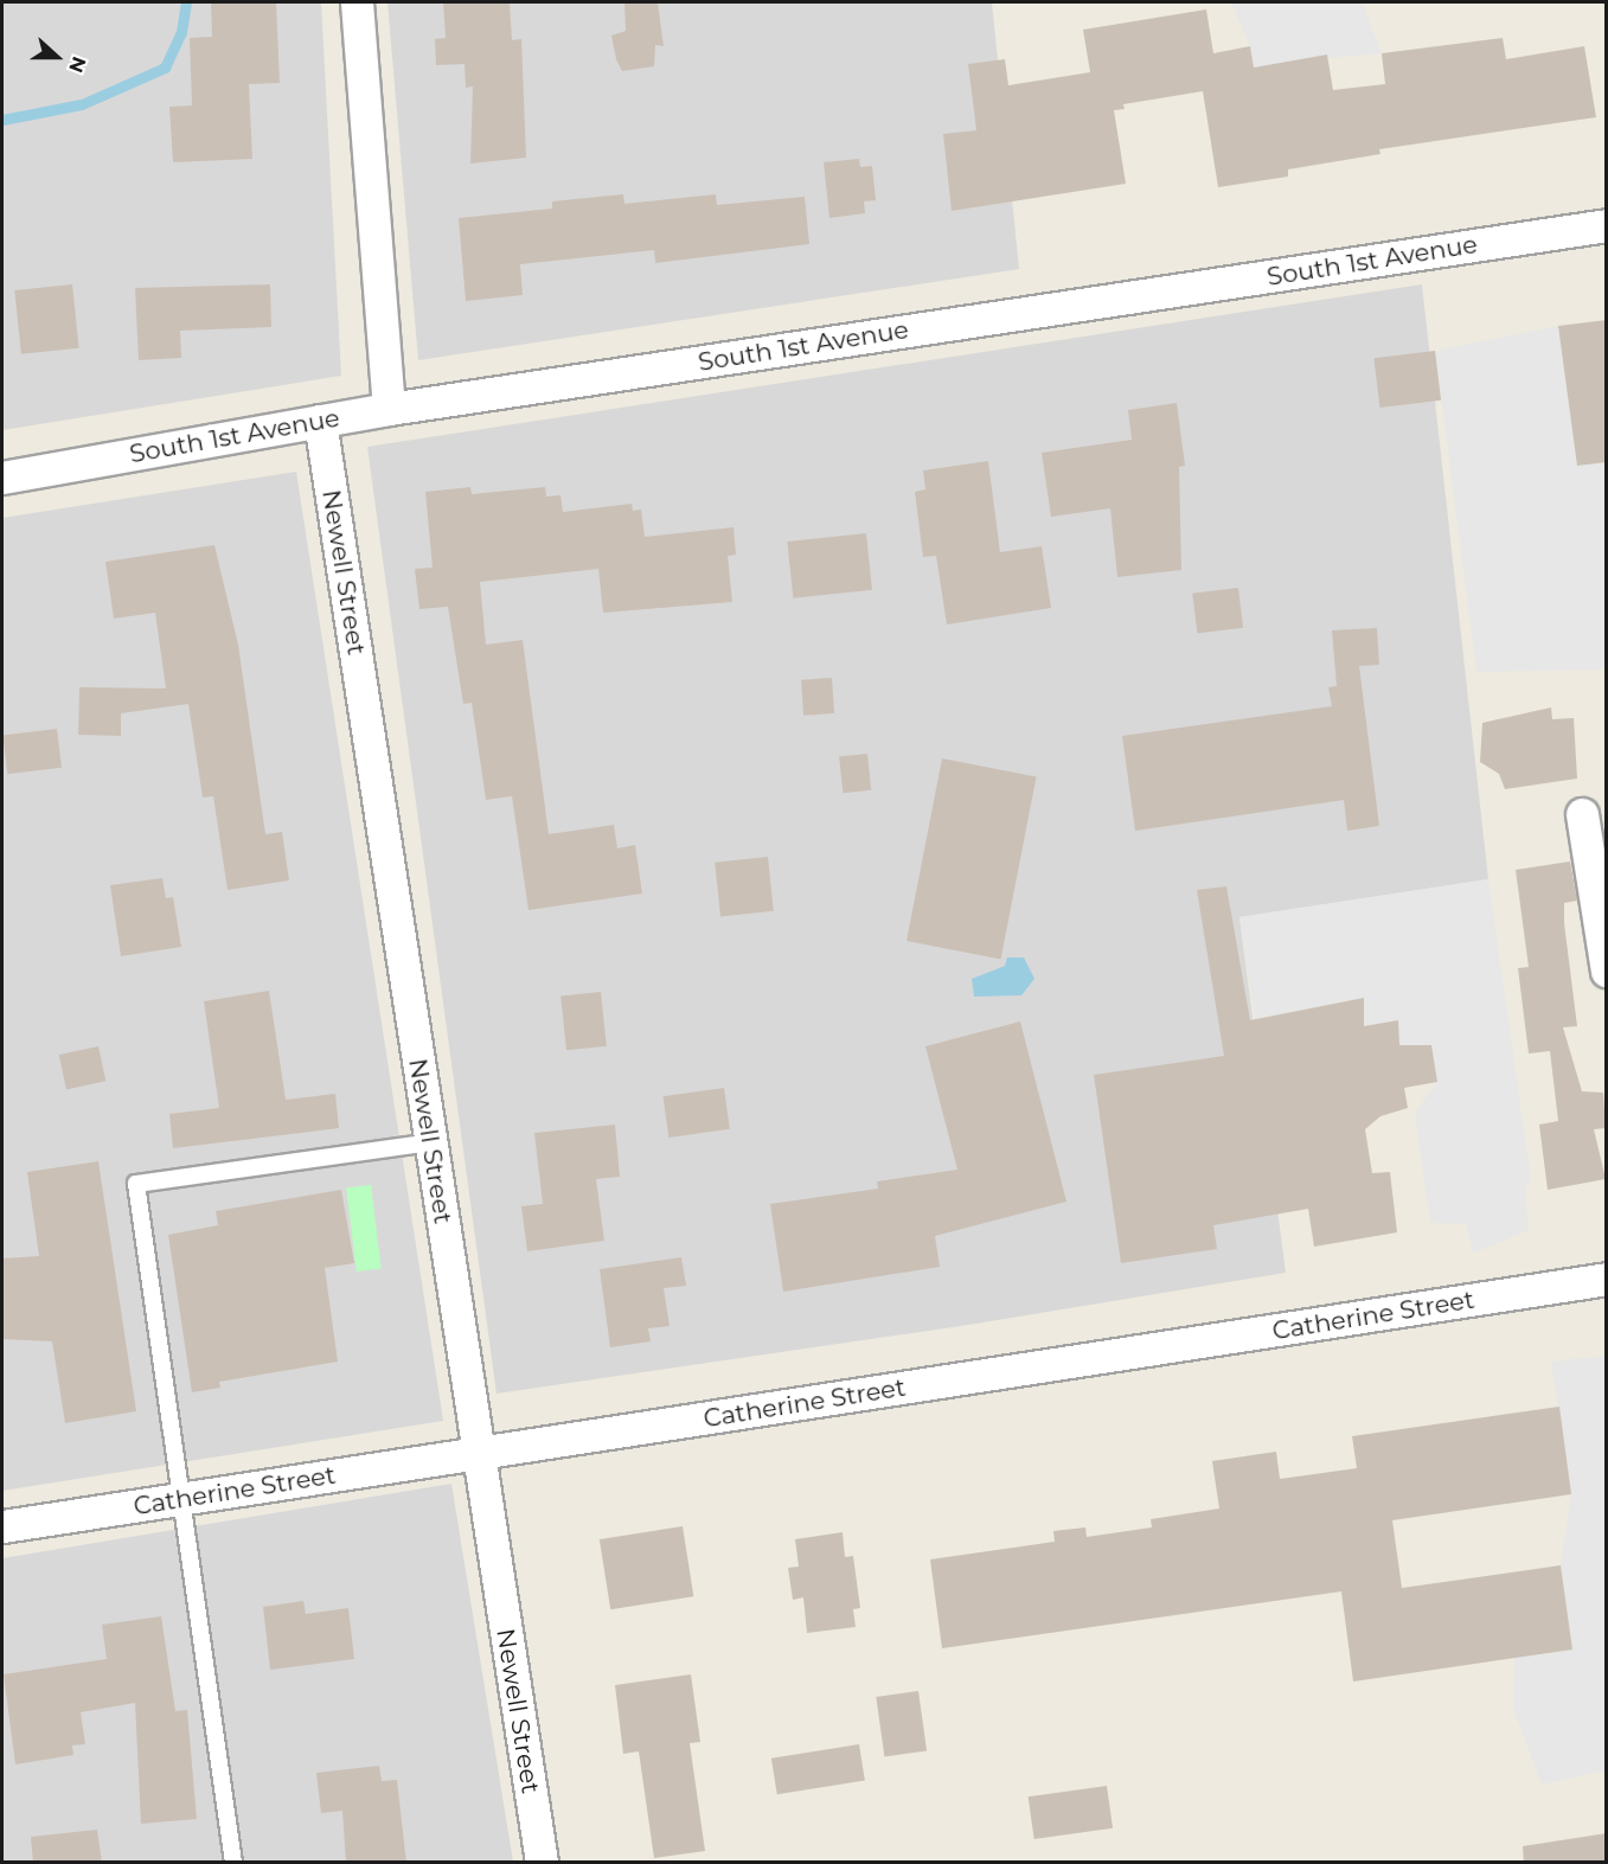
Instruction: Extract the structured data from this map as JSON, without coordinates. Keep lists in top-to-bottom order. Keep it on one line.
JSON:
{"streets":{"street":["South 1st Avenue","Newell Street","Catherine Street"]},"crossings":[["South 1st Avenue","Newell Street"],["Newell Street","Catherine Street"]],"north":"right"}
